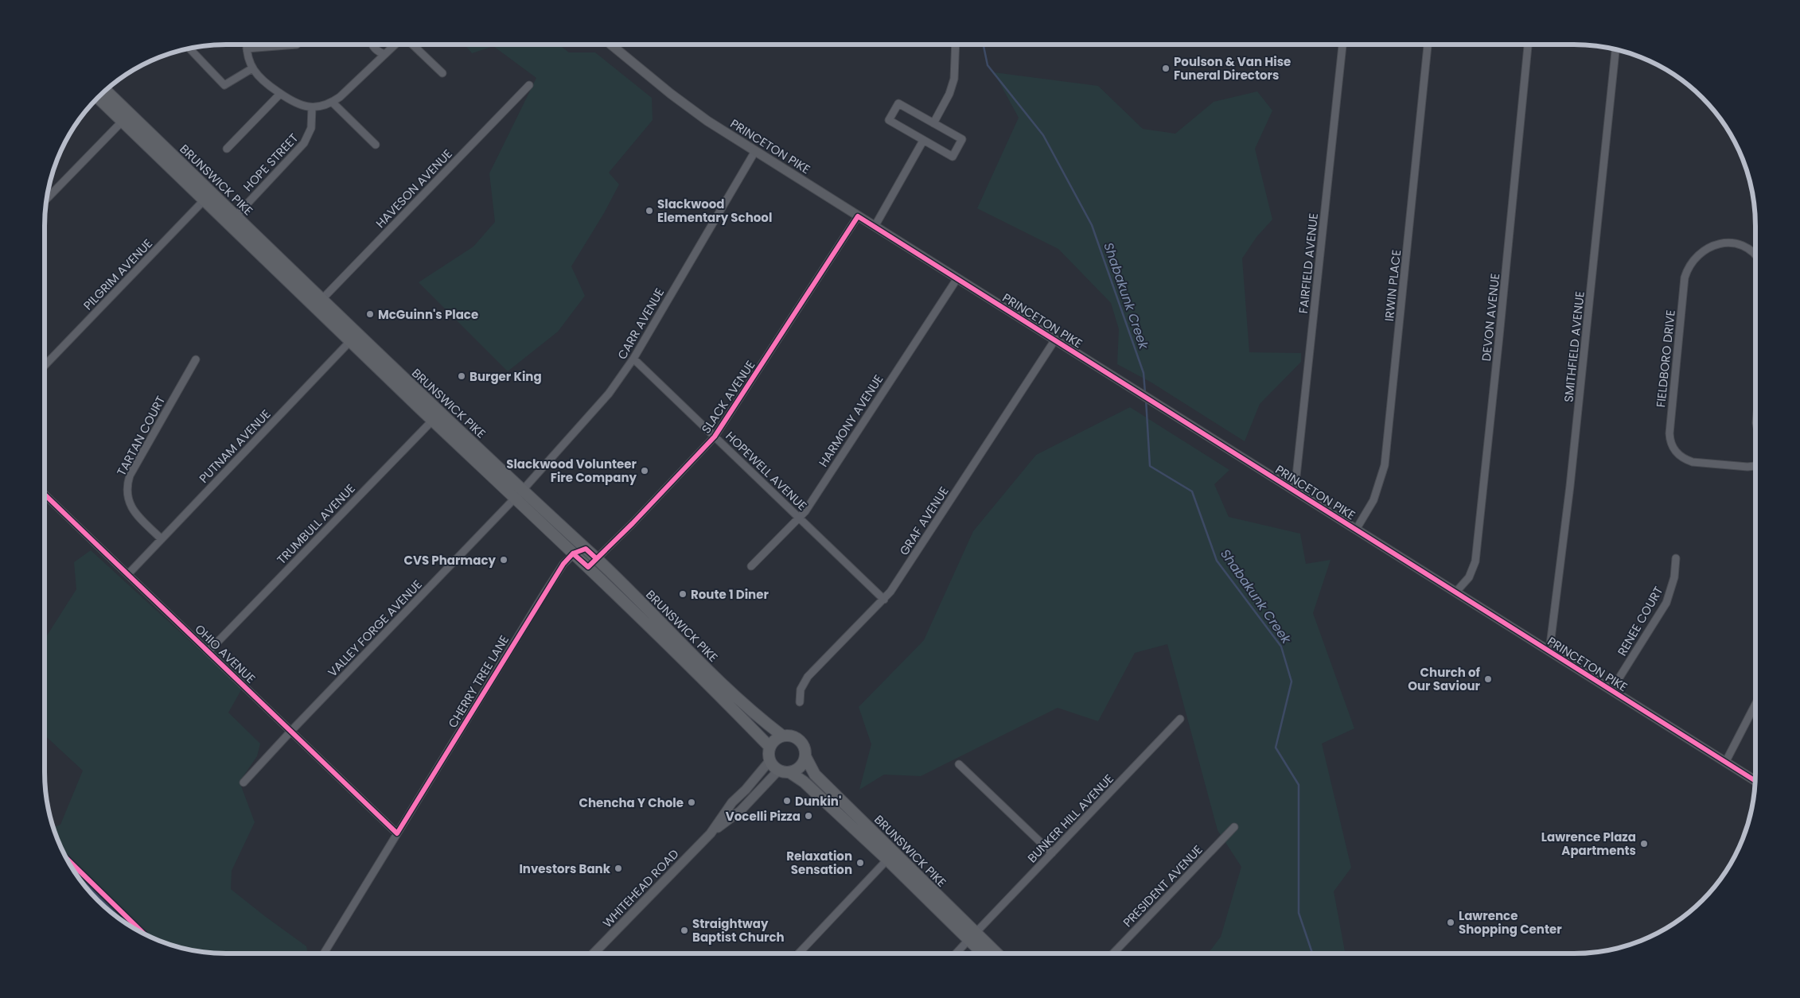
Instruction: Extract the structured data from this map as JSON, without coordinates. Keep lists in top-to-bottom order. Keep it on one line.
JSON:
{"streets":{"main road":["PRINCETON PIKE","BRUNSWICK PIKE","WHITEHEAD ROAD"],"street":["HOPE STREET","HAVESON AVENUE","FAIRFIELD AVENUE","PILGRIM AVENUE","IRWIN PLACE","DEVON AVENUE","CARR AVENUE","SMITHFIELD AVENUE","FIELDBORO DRIVE","SLACK AVENUE","HARMONY AVENUE","TARTAN COURT","PUTNAM AVENUE","HOPEWELL AVENUE","GRAF AVENUE","TRUMBULL AVENUE","RENEE COURT","VALLEY FORGE AVENUE","OHIO AVENUE","CHERRY TREE LANE","BUNKER HILL AVENUE","PRESIDENT AVENUE"]},"crossings":[["PRINCETON PIKE","FAIRFIELD AVENUE"],["PRINCETON PIKE","IRWIN PLACE"],["PRINCETON PIKE","DEVON AVENUE"],["PRINCETON PIKE","CARR AVENUE"],["PRINCETON PIKE","SMITHFIELD AVENUE"],["PRINCETON PIKE","SLACK AVENUE"],["PRINCETON PIKE","HARMONY AVENUE"],["PRINCETON PIKE","GRAF AVENUE"],["PRINCETON PIKE","RENEE COURT"],["HOPE STREET","BRUNSWICK PIKE"],["BRUNSWICK PIKE","HAVESON AVENUE"],["BRUNSWICK PIKE","PILGRIM AVENUE"],["BRUNSWICK PIKE","CARR AVENUE"],["BRUNSWICK PIKE","SLACK AVENUE"],["BRUNSWICK PIKE","PUTNAM AVENUE"],["BRUNSWICK PIKE","TRUMBULL AVENUE"],["BRUNSWICK PIKE","VALLEY FORGE AVENUE"],["BRUNSWICK PIKE","CHERRY TREE LANE"],["BRUNSWICK PIKE","BUNKER HILL AVENUE"],["BRUNSWICK PIKE","WHITEHEAD ROAD"],["CARR AVENUE","HOPEWELL AVENUE"],["CARR AVENUE","VALLEY FORGE AVENUE"],["SLACK AVENUE","HOPEWELL AVENUE"],["HARMONY AVENUE","HOPEWELL AVENUE"],["TARTAN COURT","PUTNAM AVENUE"],["PUTNAM AVENUE","OHIO AVENUE"],["HOPEWELL AVENUE","GRAF AVENUE"],["TRUMBULL AVENUE","OHIO AVENUE"],["VALLEY FORGE AVENUE","OHIO AVENUE"],["OHIO AVENUE","CHERRY TREE LANE"]],"water":["Shabakunk Creek"],"places":["Poulson & Van Hise Funeral Directors","Slackwood Elementary School","McGuinn's Place","Burger King","Slackwood Volunteer Fire Company","CVS Pharmacy","Route 1 Diner","Church of Our Saviour","Dunkin'","Chencha Y Chole","Vocelli Pizza","Lawrence Plaza Apartments","Relaxation Sensation","Investors Bank","Lawrence Shopping Center","Straightway Baptist Church"]}
